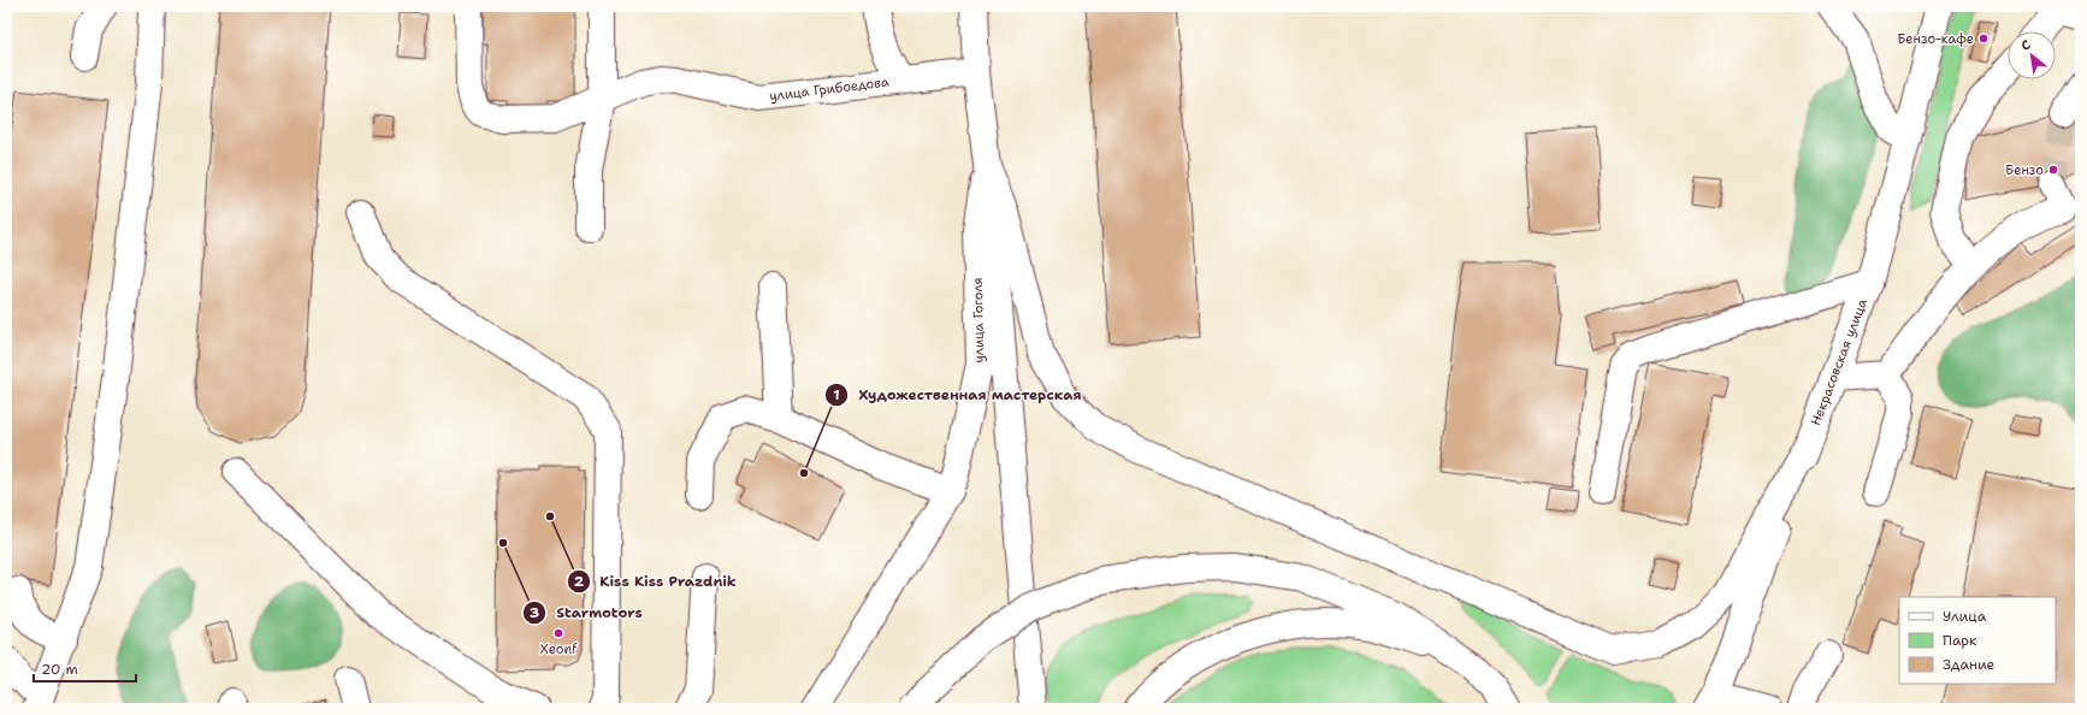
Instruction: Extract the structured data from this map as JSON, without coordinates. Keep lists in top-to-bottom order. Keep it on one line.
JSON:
{"streets":{"main road":["улица Грибоедова","улица Гоголя","Некрасовская улица"]},"crossings":[["улица Грибоедова","улица Гоголя"]],"places":["Бензо-кафе","Бензо","Художественная мастерская","Kiss Kiss Prazdnik","Starmotors","Xeonf"],"legend":["Улица","Парк","Здание"],"scale_bar":"20 m","north":"top left"}
